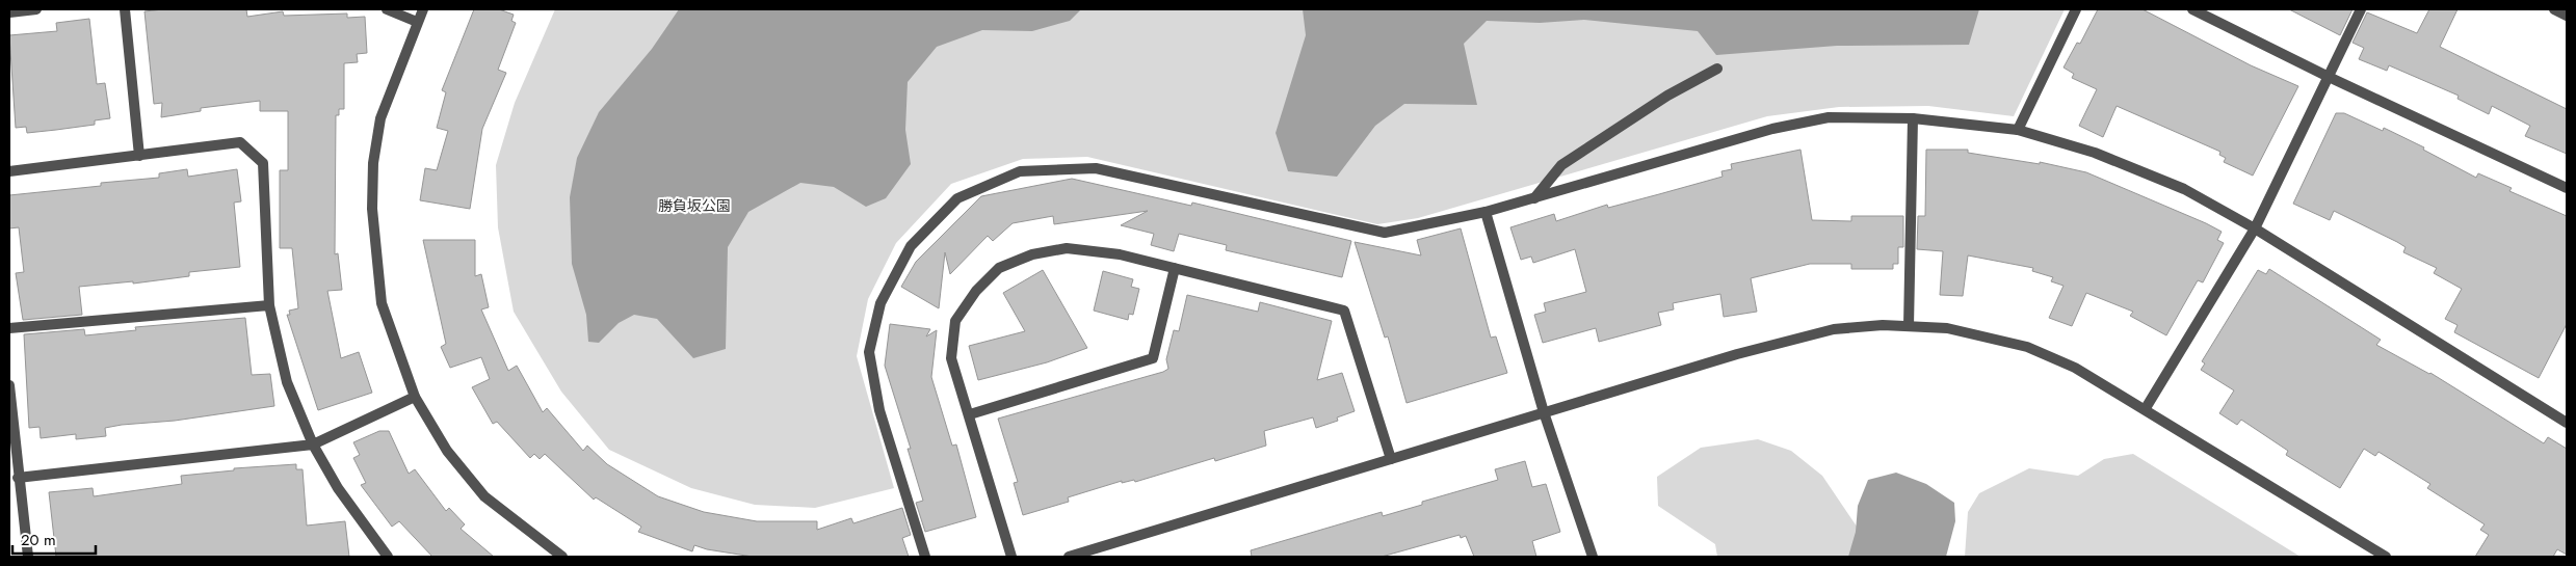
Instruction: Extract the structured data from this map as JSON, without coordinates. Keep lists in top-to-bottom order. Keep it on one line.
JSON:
{"parks":["勝負坂公園"],"scale_bar":"20 m"}
